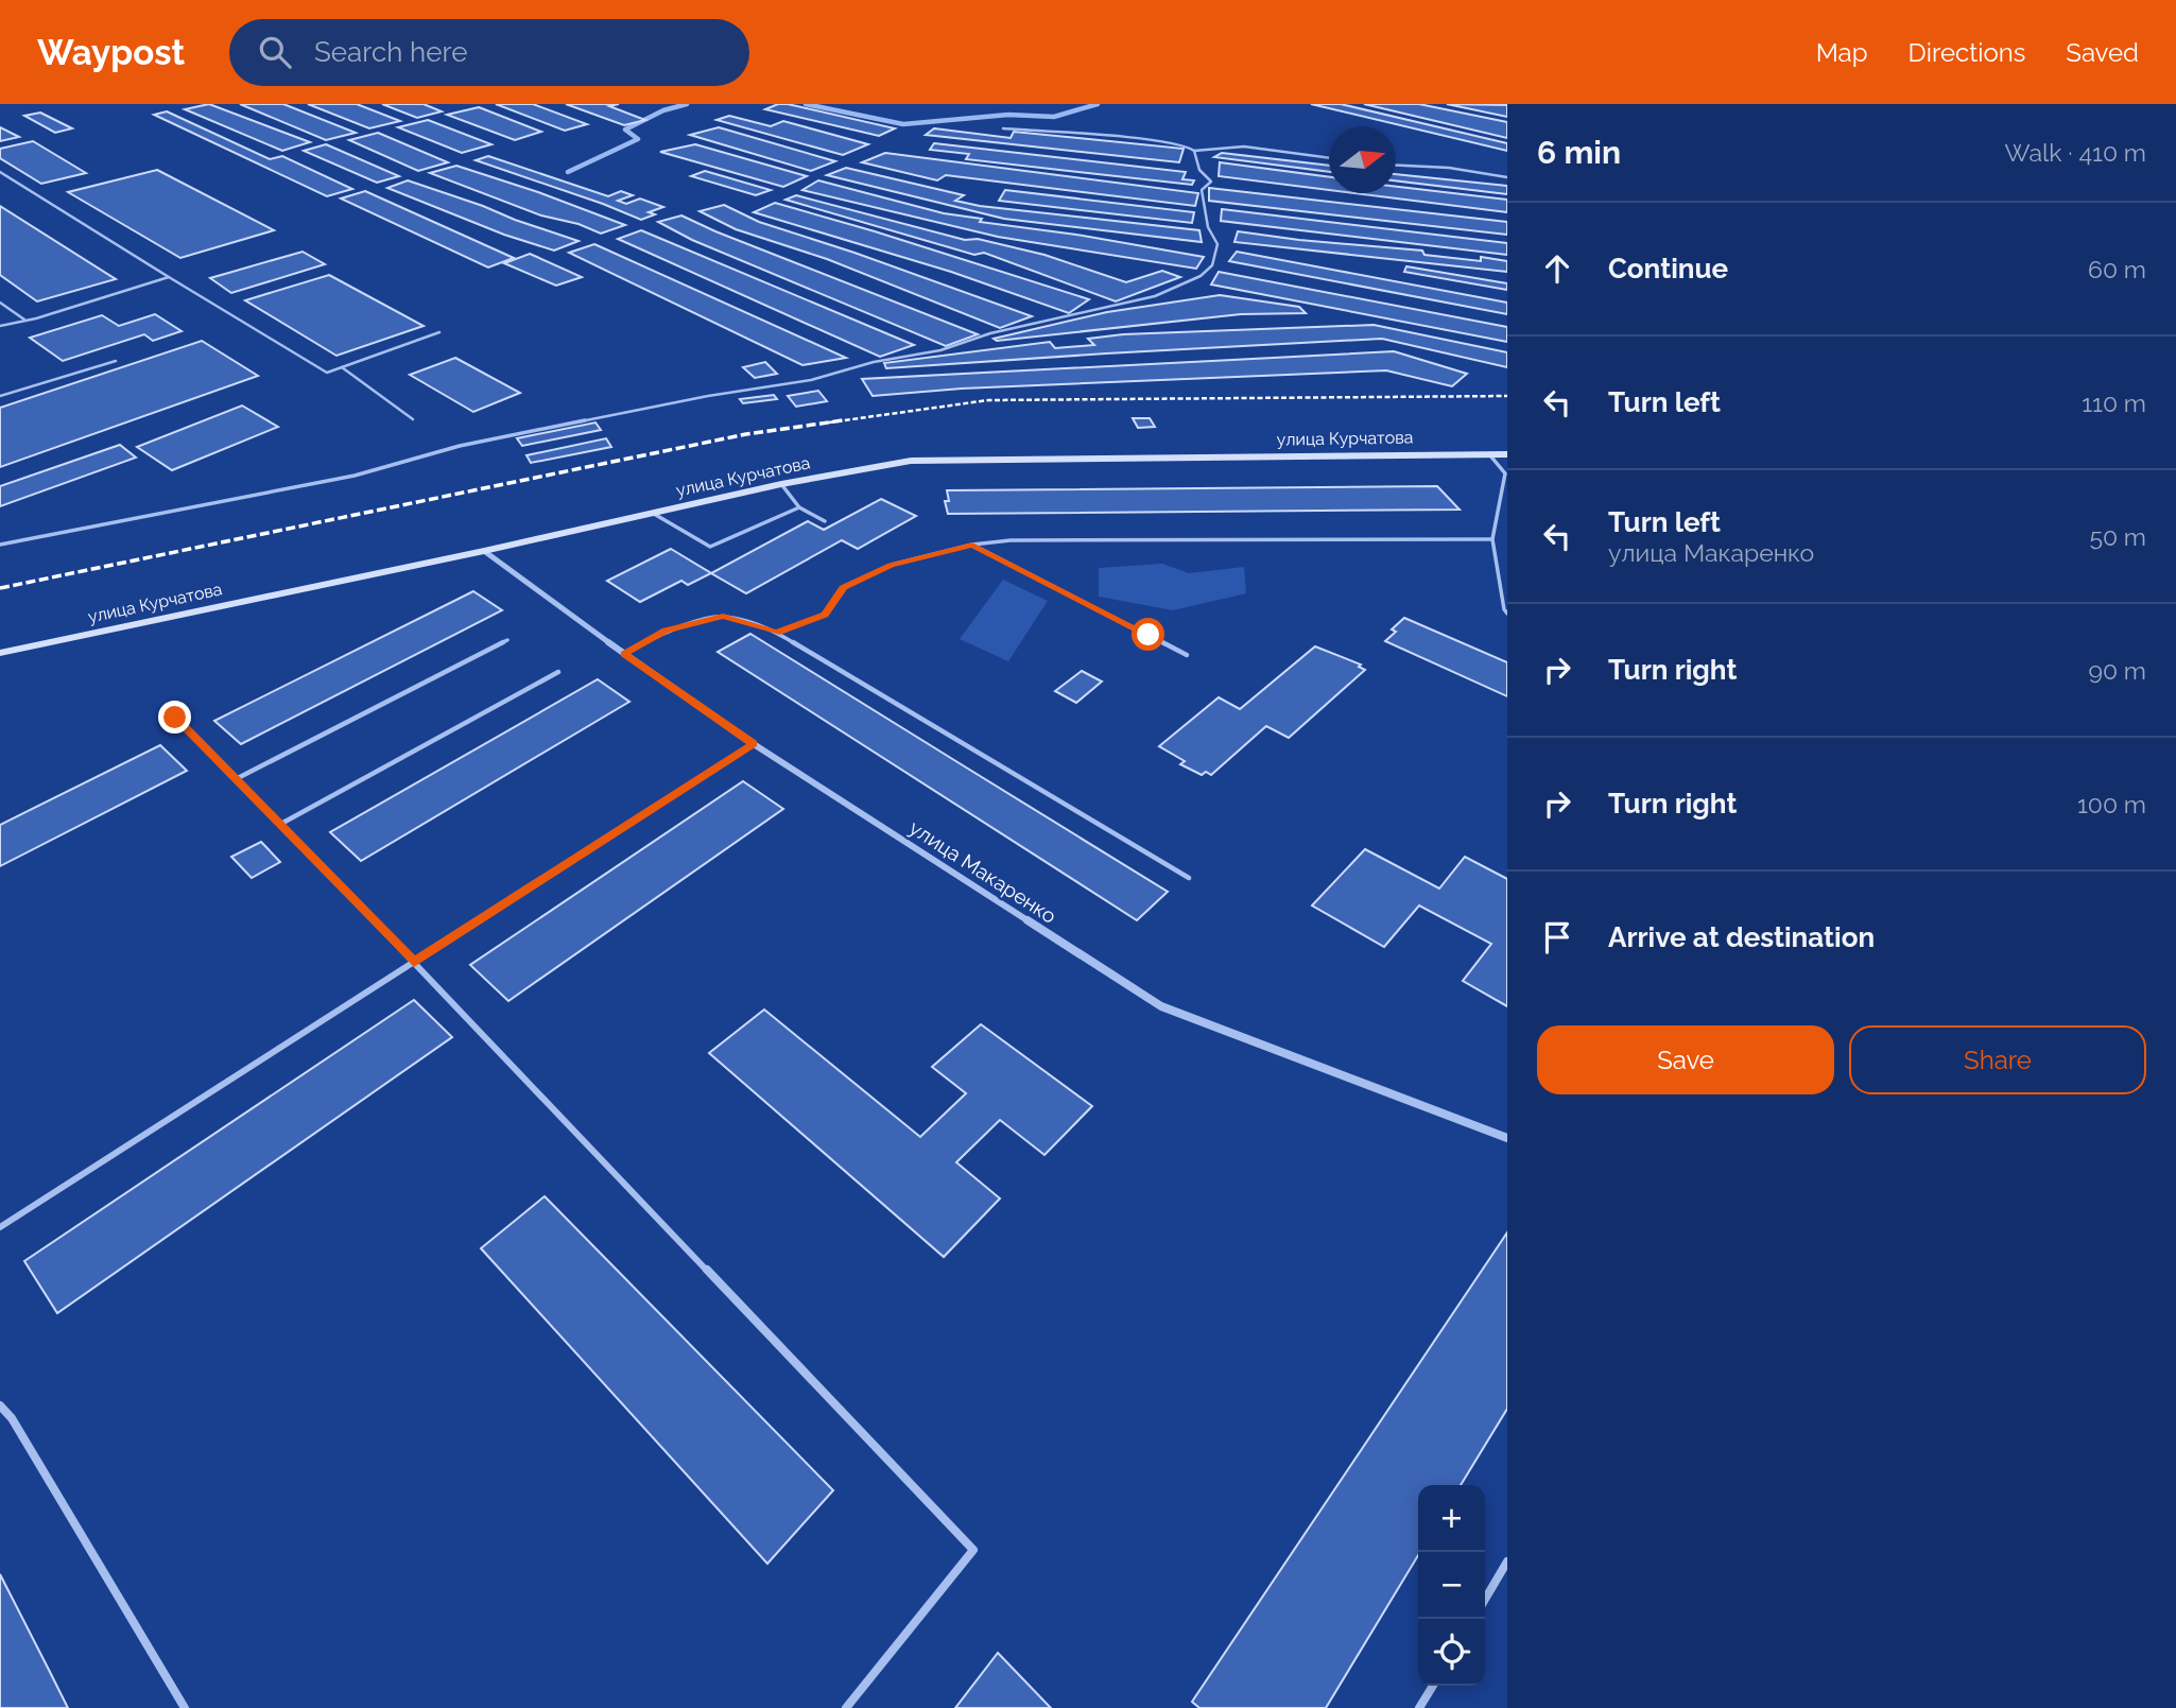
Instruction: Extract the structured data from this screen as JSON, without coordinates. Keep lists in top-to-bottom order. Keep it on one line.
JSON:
{"streets":{"main road":["улица Курчатова"],"street":["улица Макаренко"]},"crossings":[["улица Курчатова","улица Макаренко"]],"north":"right","page":{"header":"Waypost","search":"Search here","nav":["Map","Directions","Saved"],"heading":["6 min","Walk · 410 m"],"list":[["Continue","60 m"],["Turn left","110 m"],["Turn left","улица Макаренко","50 m"],["Turn right","90 m"],["Turn right","100 m"],"Arrive at destination"],"buttons":["Save","Share"],"map_buttons":["+","−"]}}
